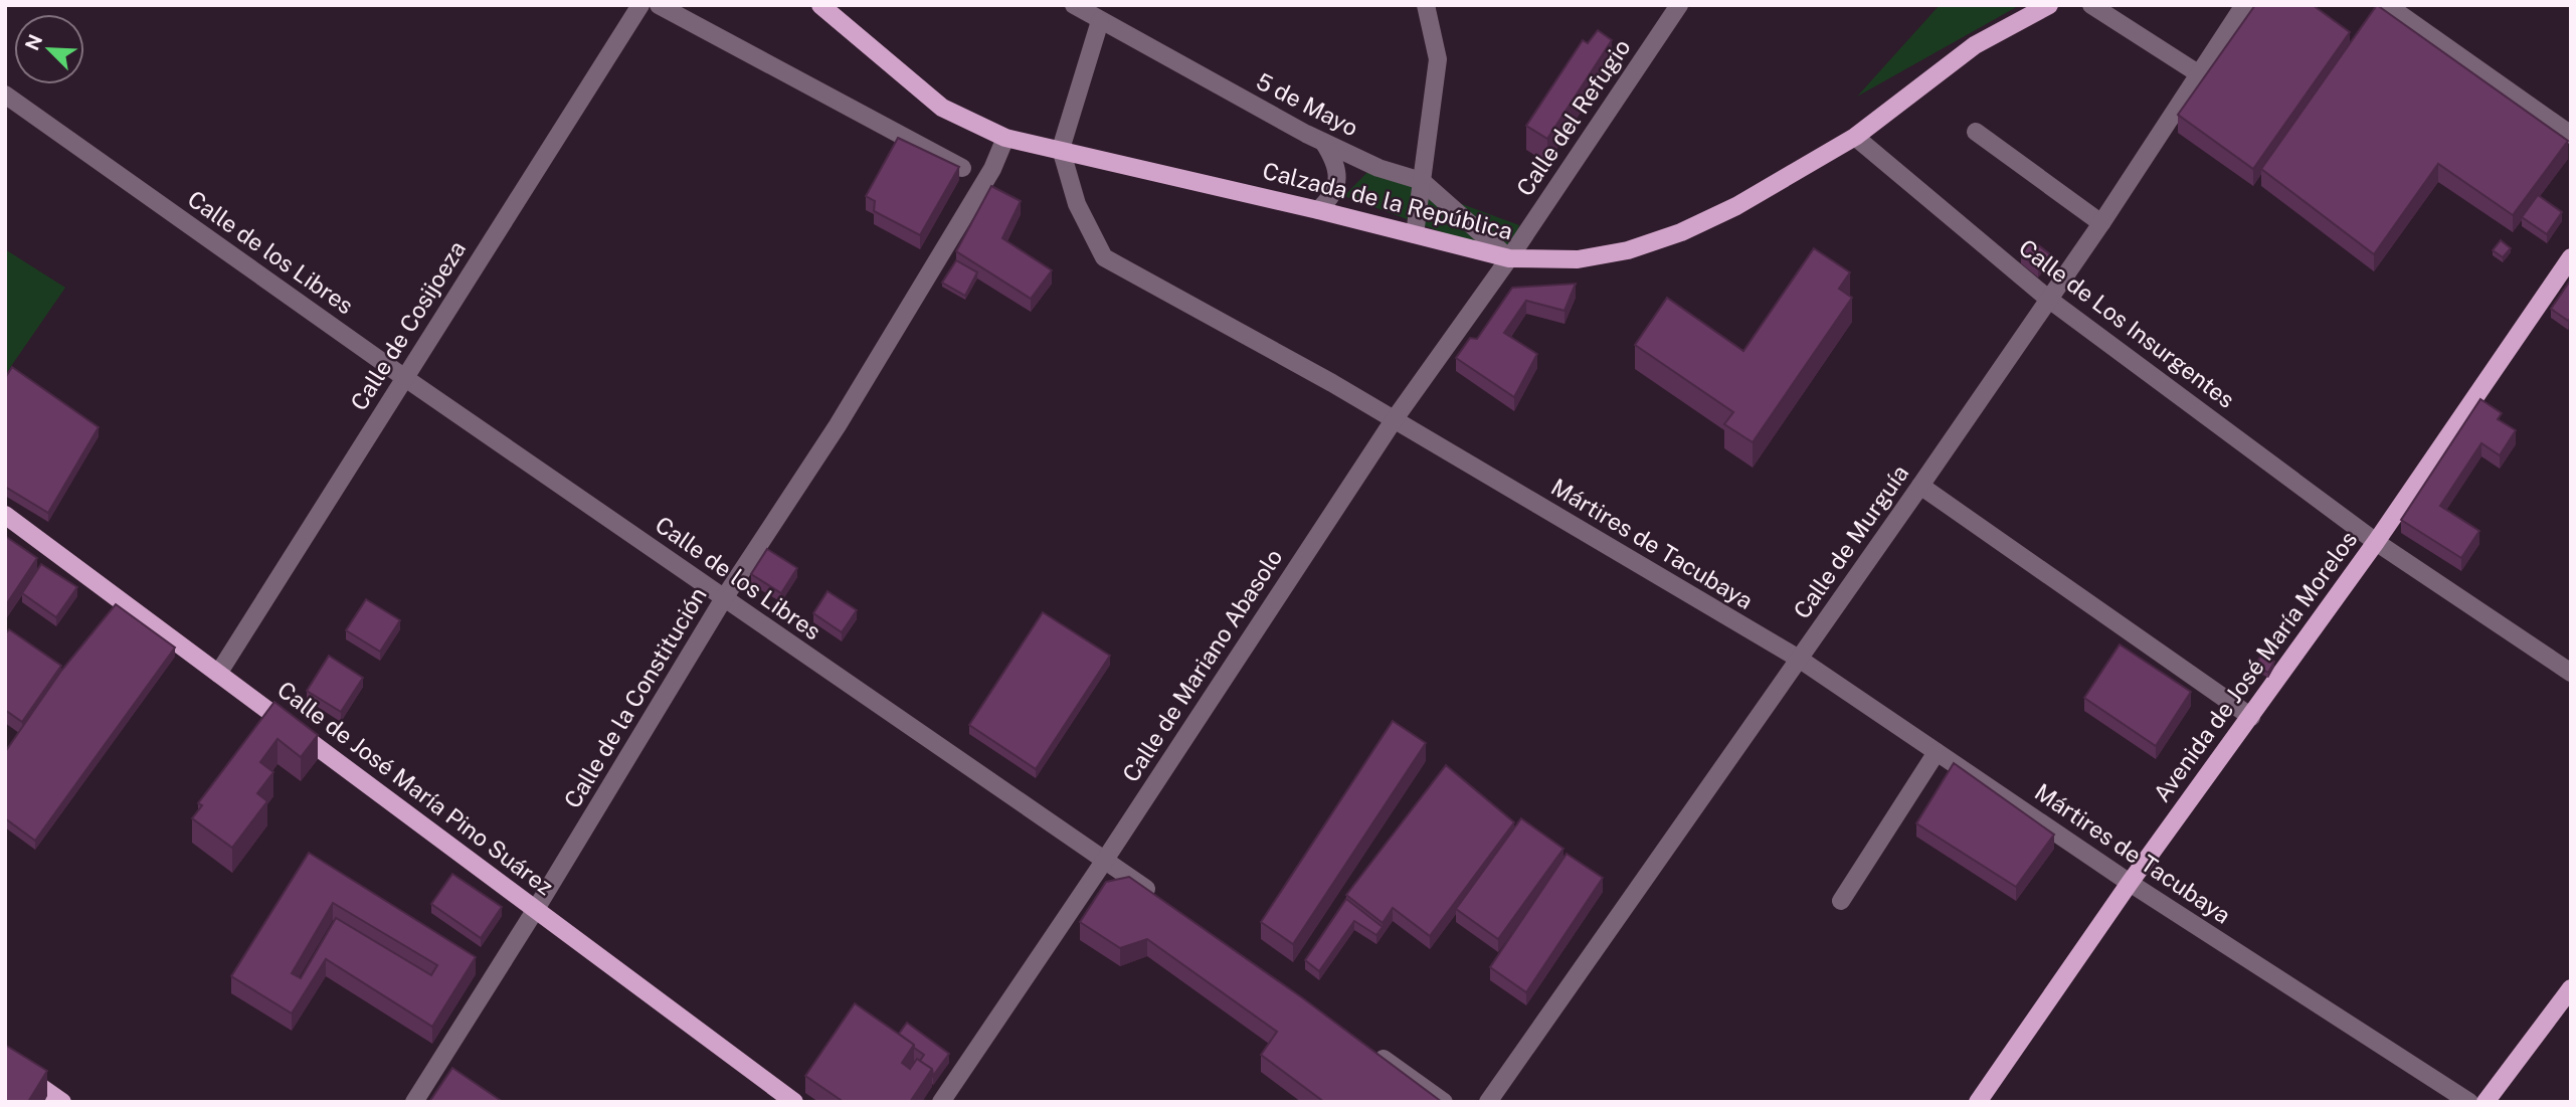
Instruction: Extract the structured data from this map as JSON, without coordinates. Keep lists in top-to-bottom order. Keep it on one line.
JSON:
{"streets":{"main road":["Calzada de la República","Avenida de José María Morelos","Calle de José María Pino Suárez"],"street":["5 de Mayo","Calle del Refugio","Calle de los Libres","Calle de Los Insurgentes","Calle de Cosijoeza","Calle de Murguía","Mártires de Tacubaya","Calle de Mariano Abasolo","Calle de la Constitución"]},"crossings":[["5 de Mayo","Calle del Refugio"],["5 de Mayo","Calzada de la República"],["5 de Mayo","Calle de Mariano Abasolo"],["Calle del Refugio","Calzada de la República"],["Calle del Refugio","Calle de Mariano Abasolo"],["Calzada de la República","Calle de Los Insurgentes"],["Calzada de la República","Mártires de Tacubaya"],["Calzada de la República","Calle de Mariano Abasolo"],["Calzada de la República","Calle de la Constitución"],["Calle de los Libres","Calle de Cosijoeza"],["Calle de los Libres","Calle de Mariano Abasolo"],["Calle de los Libres","Calle de la Constitución"],["Calle de Los Insurgentes","Calle de Murguía"],["Calle de Los Insurgentes","Avenida de José María Morelos"],["Calle de Cosijoeza","Calle de José María Pino Suárez"],["Calle de Murguía","Mártires de Tacubaya"],["Mártires de Tacubaya","Calle de Mariano Abasolo"],["Mártires de Tacubaya","Avenida de José María Morelos"],["Calle de la Constitución","Calle de José María Pino Suárez"]],"north":"top left"}
